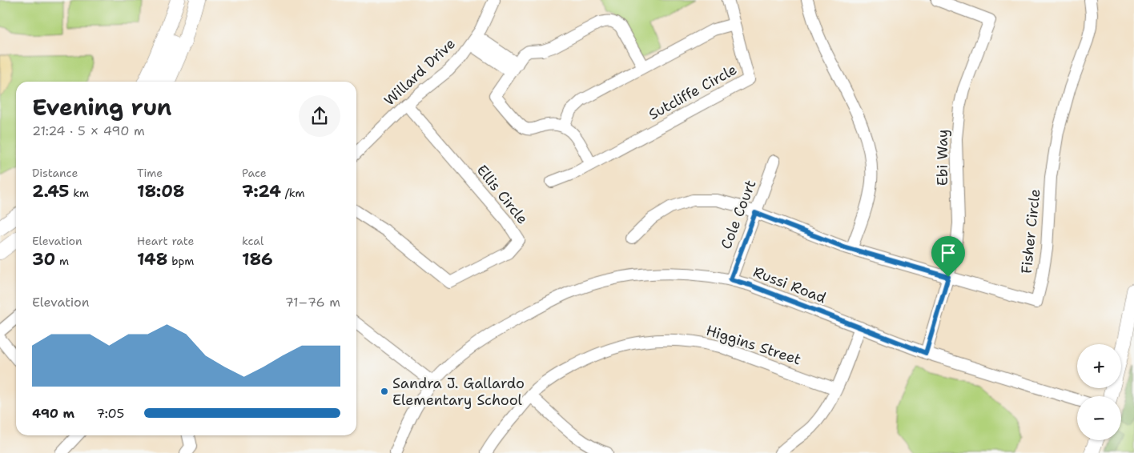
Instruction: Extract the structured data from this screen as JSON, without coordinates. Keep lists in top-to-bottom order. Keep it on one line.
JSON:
{"streets":{"street":["Willard Drive","Sutcliffe Circle","Ebi Way","Ellis Circle","Cole Court","Fisher Circle","Russi Road","Higgins Street"]},"crossings":[["Willard Drive","Ellis Circle"],["Ebi Way","Fisher Circle"],["Ebi Way","Russi Road"],["Cole Court","Fisher Circle"],["Cole Court","Russi Road"]],"places":["Sandra J. Gallardo Elementary School"],"page":{"heading":["Evening run","21:24 · 5 × 490 m"],"stats":[["Distance","2.45 km"],["Time","18:08"],["Pace","7:24 /km"],["Elevation","30 m"],["Heart rate","148 bpm"],["kcal","186"]],"chart":["Elevation","71–76 m"],"map_buttons":["+","−"],"list":[{"name":"490 m","note":"7:05"}]}}
